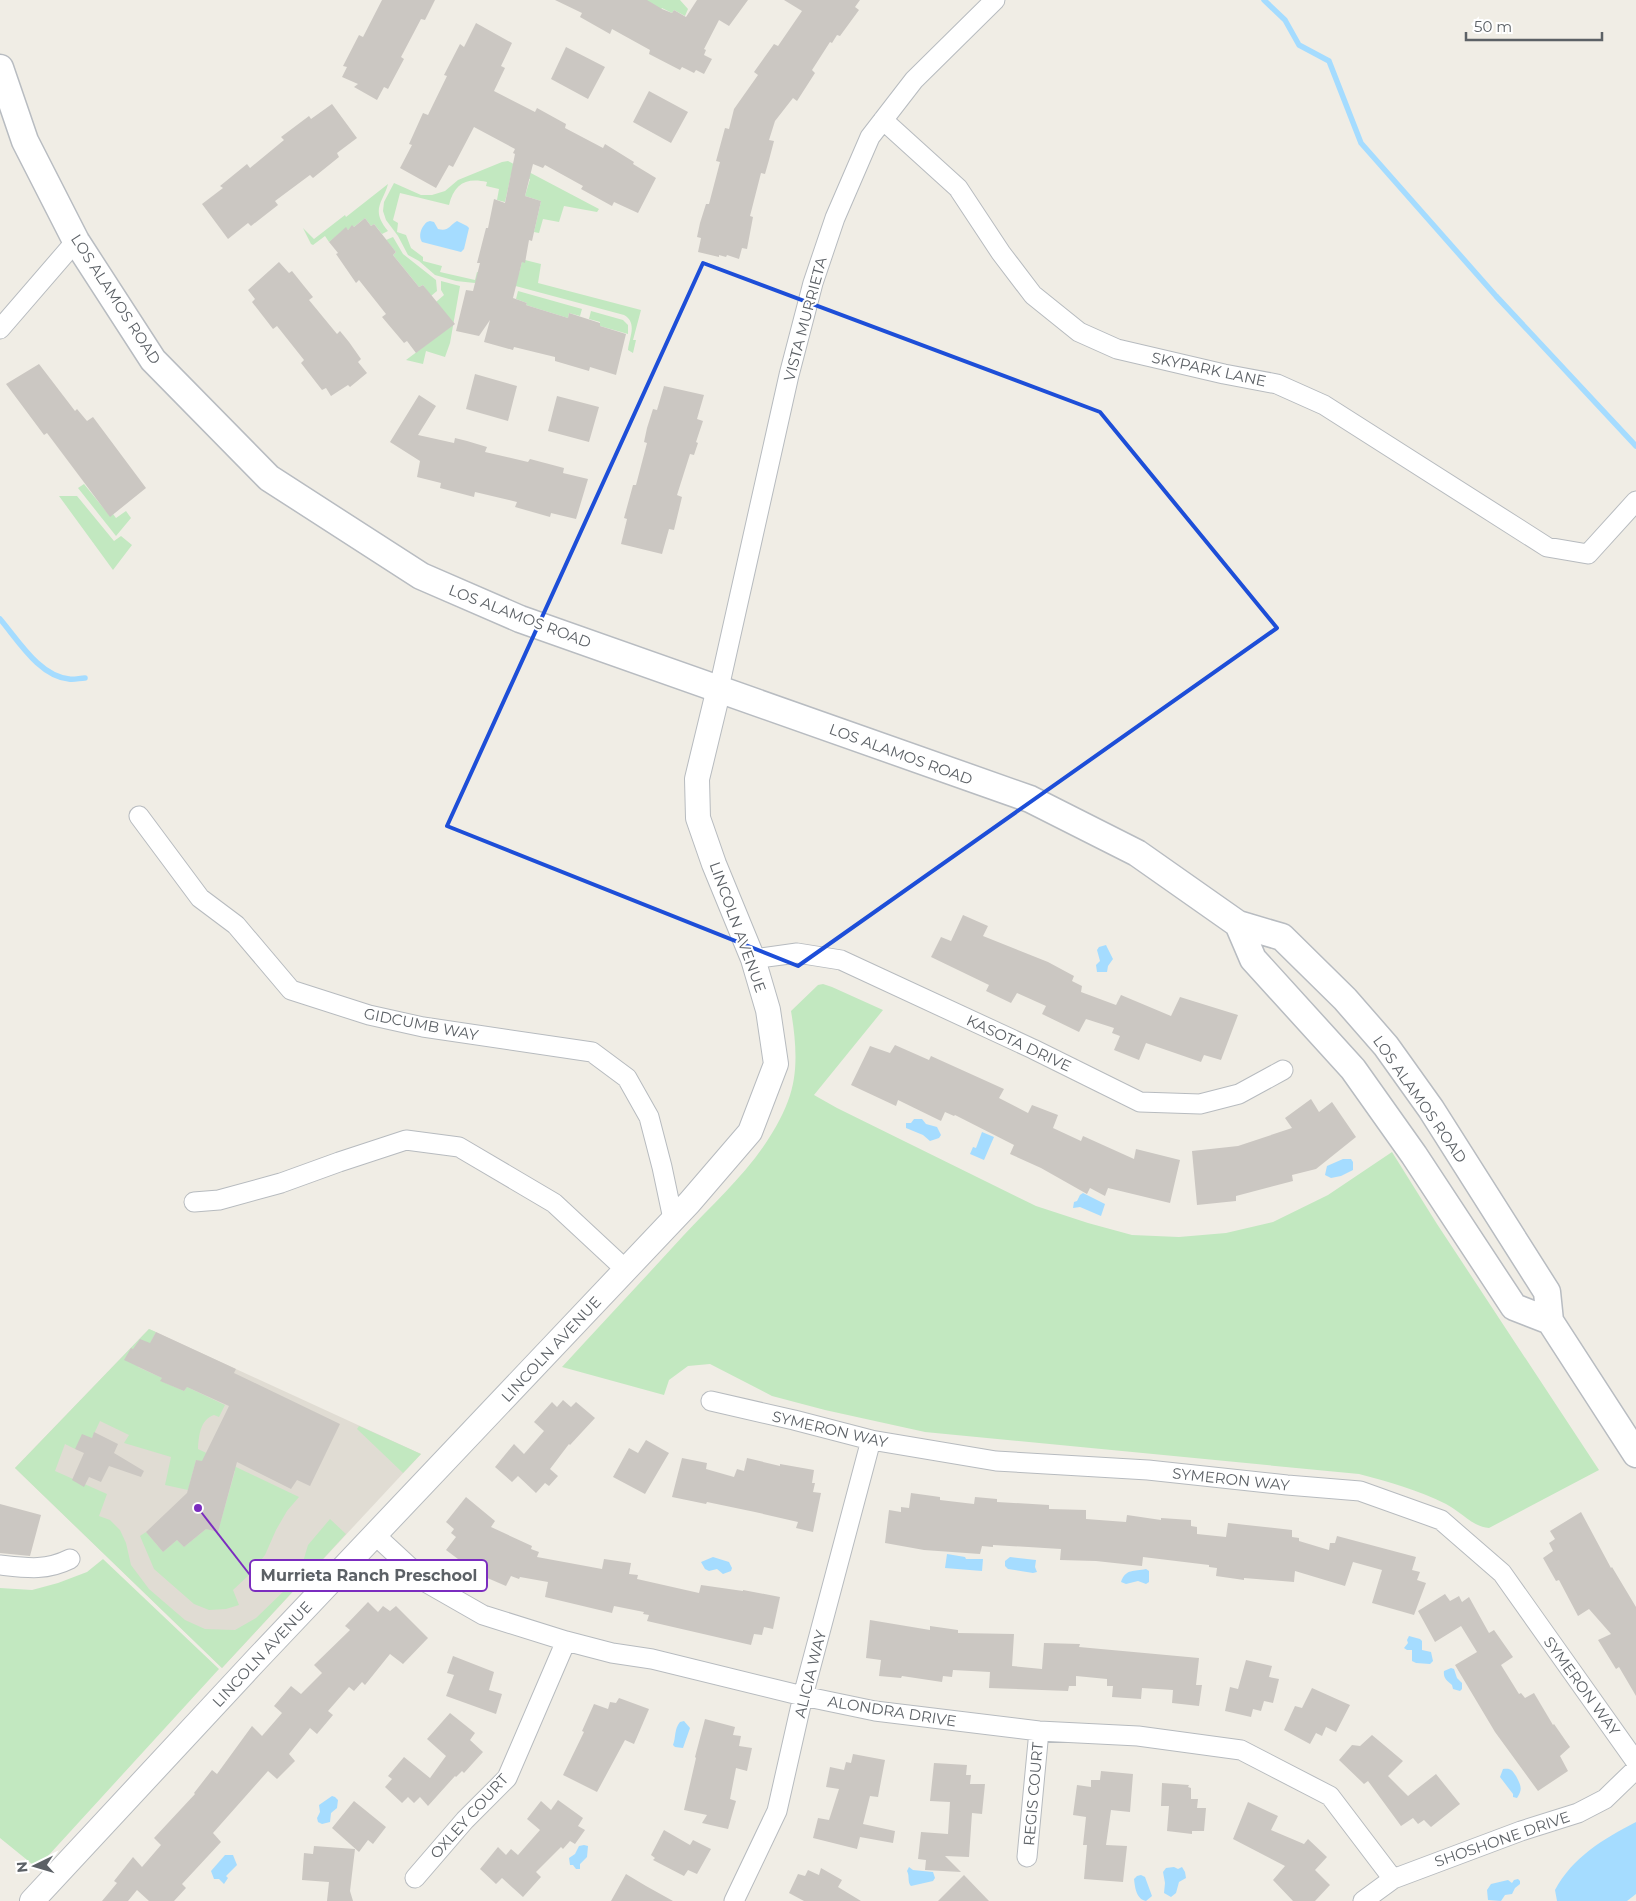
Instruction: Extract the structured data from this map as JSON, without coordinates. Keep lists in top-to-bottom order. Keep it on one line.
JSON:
{"streets":{"main road":["LOS ALAMOS ROAD"],"street":["VISTA MURRIETA","SKYPARK LANE","LINCOLN AVENUE","GIDCUMB WAY","KASOTA DRIVE","SYMERON WAY","ALICIA WAY","ALONDRA DRIVE","REGIS COURT","OXLEY COURT","SHOSHONE DRIVE"]},"crossings":[["LOS ALAMOS ROAD","VISTA MURRIETA"],["LOS ALAMOS ROAD","LINCOLN AVENUE"],["VISTA MURRIETA","SKYPARK LANE"],["VISTA MURRIETA","LINCOLN AVENUE"],["LINCOLN AVENUE","GIDCUMB WAY"],["LINCOLN AVENUE","KASOTA DRIVE"],["LINCOLN AVENUE","ALONDRA DRIVE"],["SYMERON WAY","ALICIA WAY"],["ALICIA WAY","ALONDRA DRIVE"],["ALONDRA DRIVE","REGIS COURT"],["ALONDRA DRIVE","OXLEY COURT"],["ALONDRA DRIVE","SHOSHONE DRIVE"]],"places":["Murrieta Ranch Preschool"],"scale_bar":"50 m","north":"left"}
